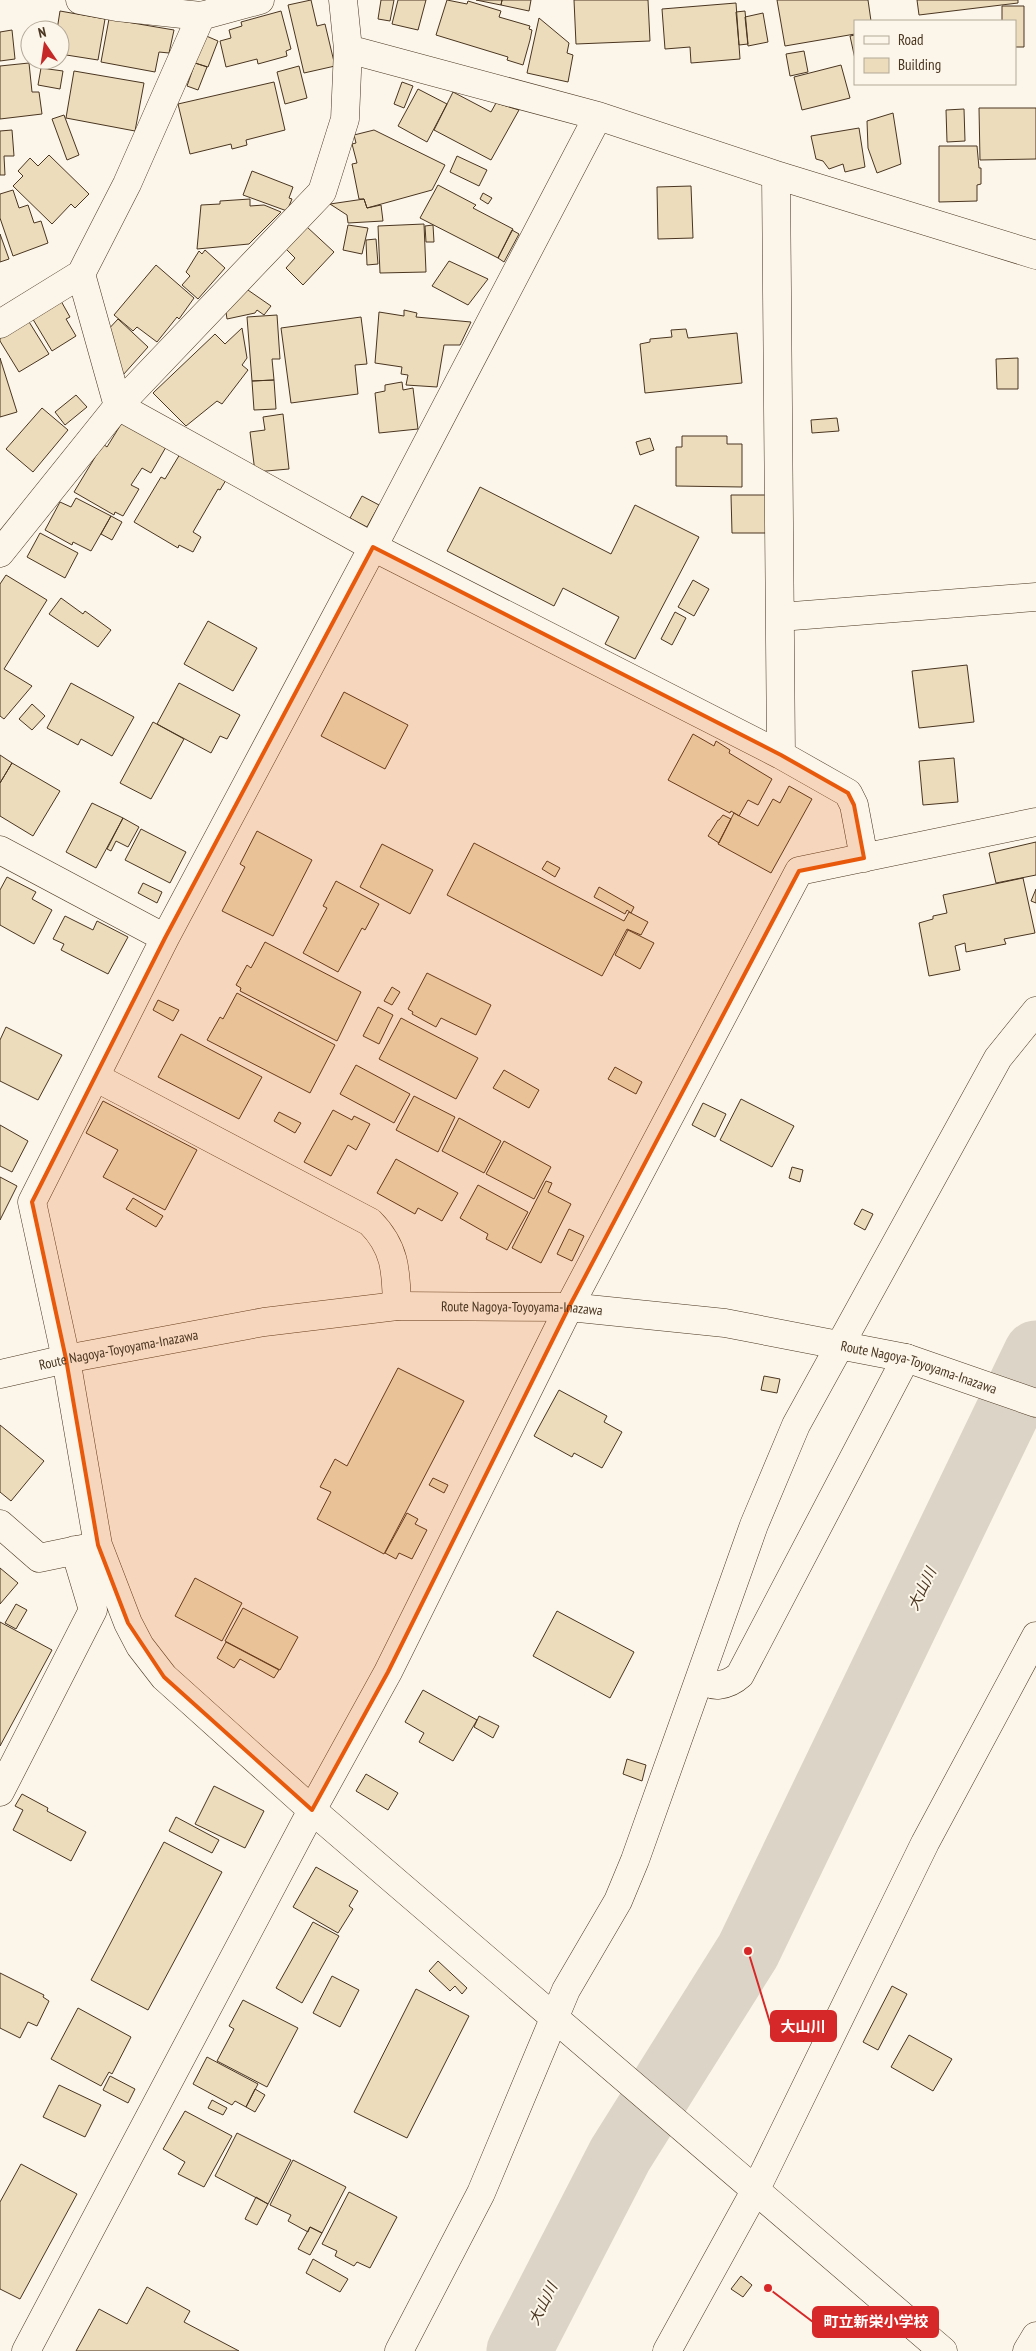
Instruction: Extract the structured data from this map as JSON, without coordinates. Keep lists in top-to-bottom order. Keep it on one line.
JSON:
{"streets":{"street":["Route Nagoya-Toyoyama-Inazawa"]},"water":["大山川"],"places":["大山川","町立新栄小学校"],"legend":["Road","Building"],"north":"top"}
